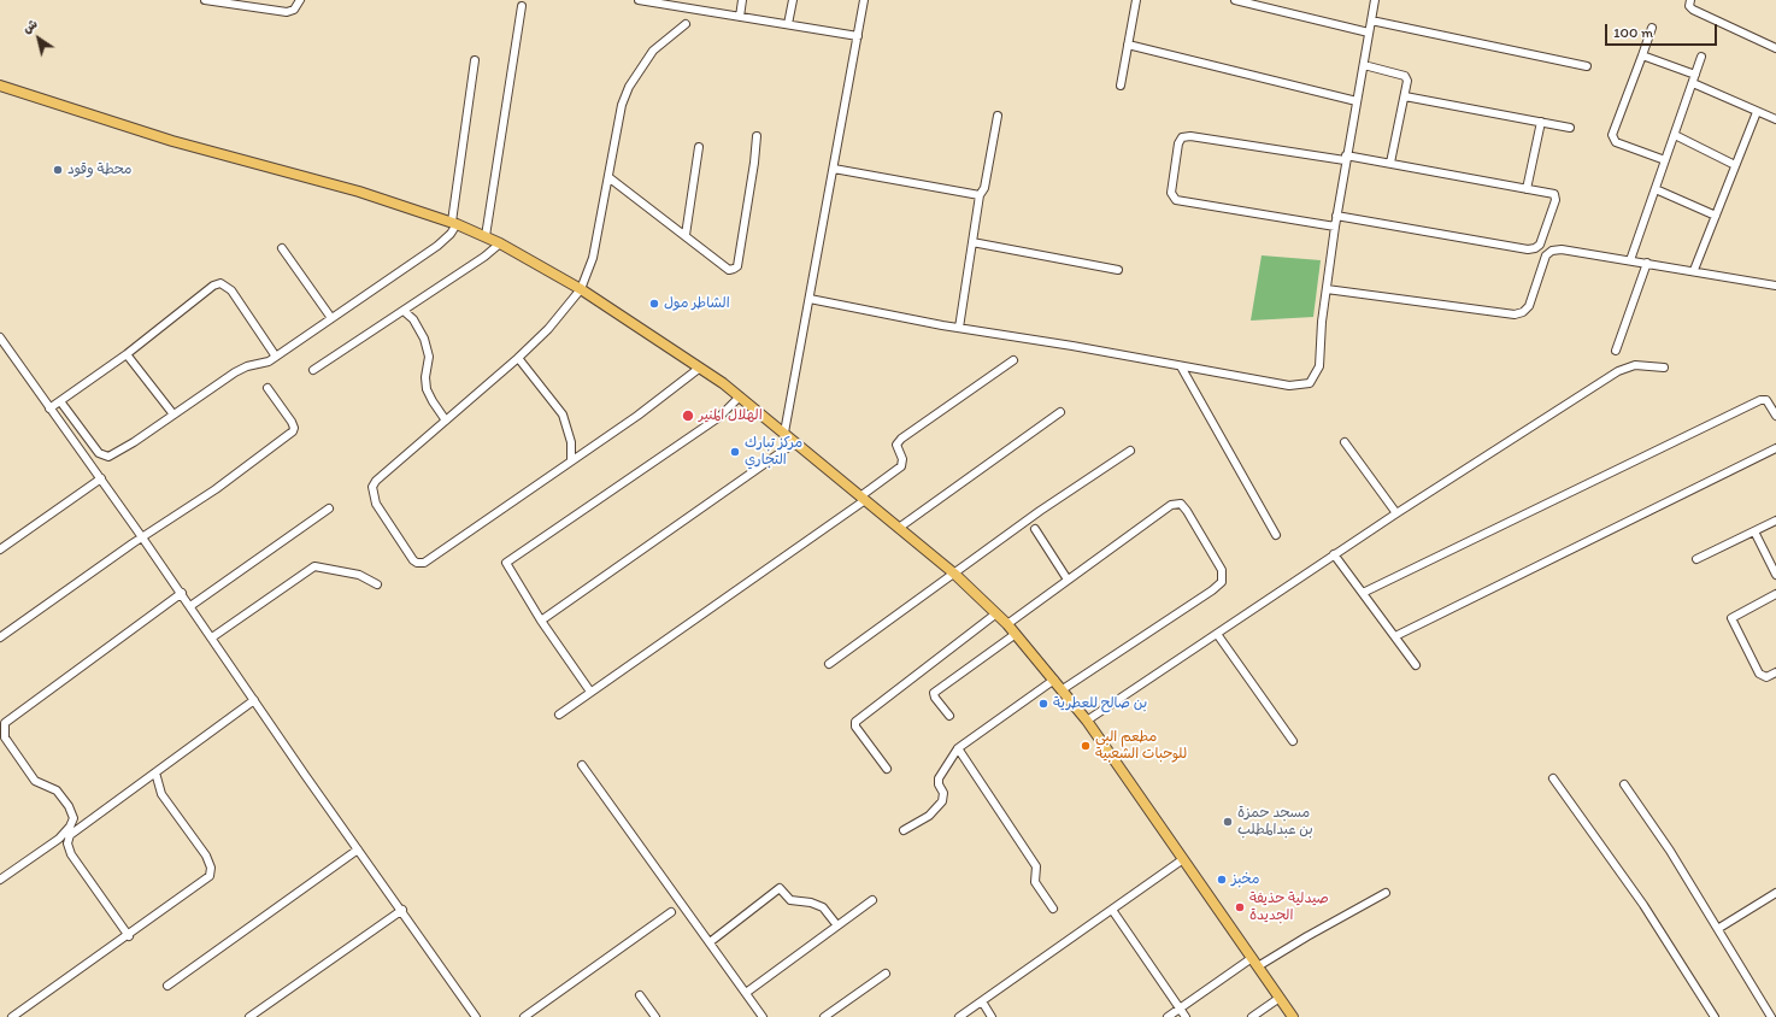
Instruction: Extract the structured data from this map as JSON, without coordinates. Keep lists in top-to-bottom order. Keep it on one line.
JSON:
{"places":["محطة وقود","الشاطر مول","الهلال المنير","مركز تبارك التجاري","بن صالح للعطرية","مطعم البي للوحبات الشعبية","مسجد حمزة بن عبدالمطلب","مخبز","صيدلية حذيفة الجديدة"],"scale_bar":"100 m","north":"top left"}
